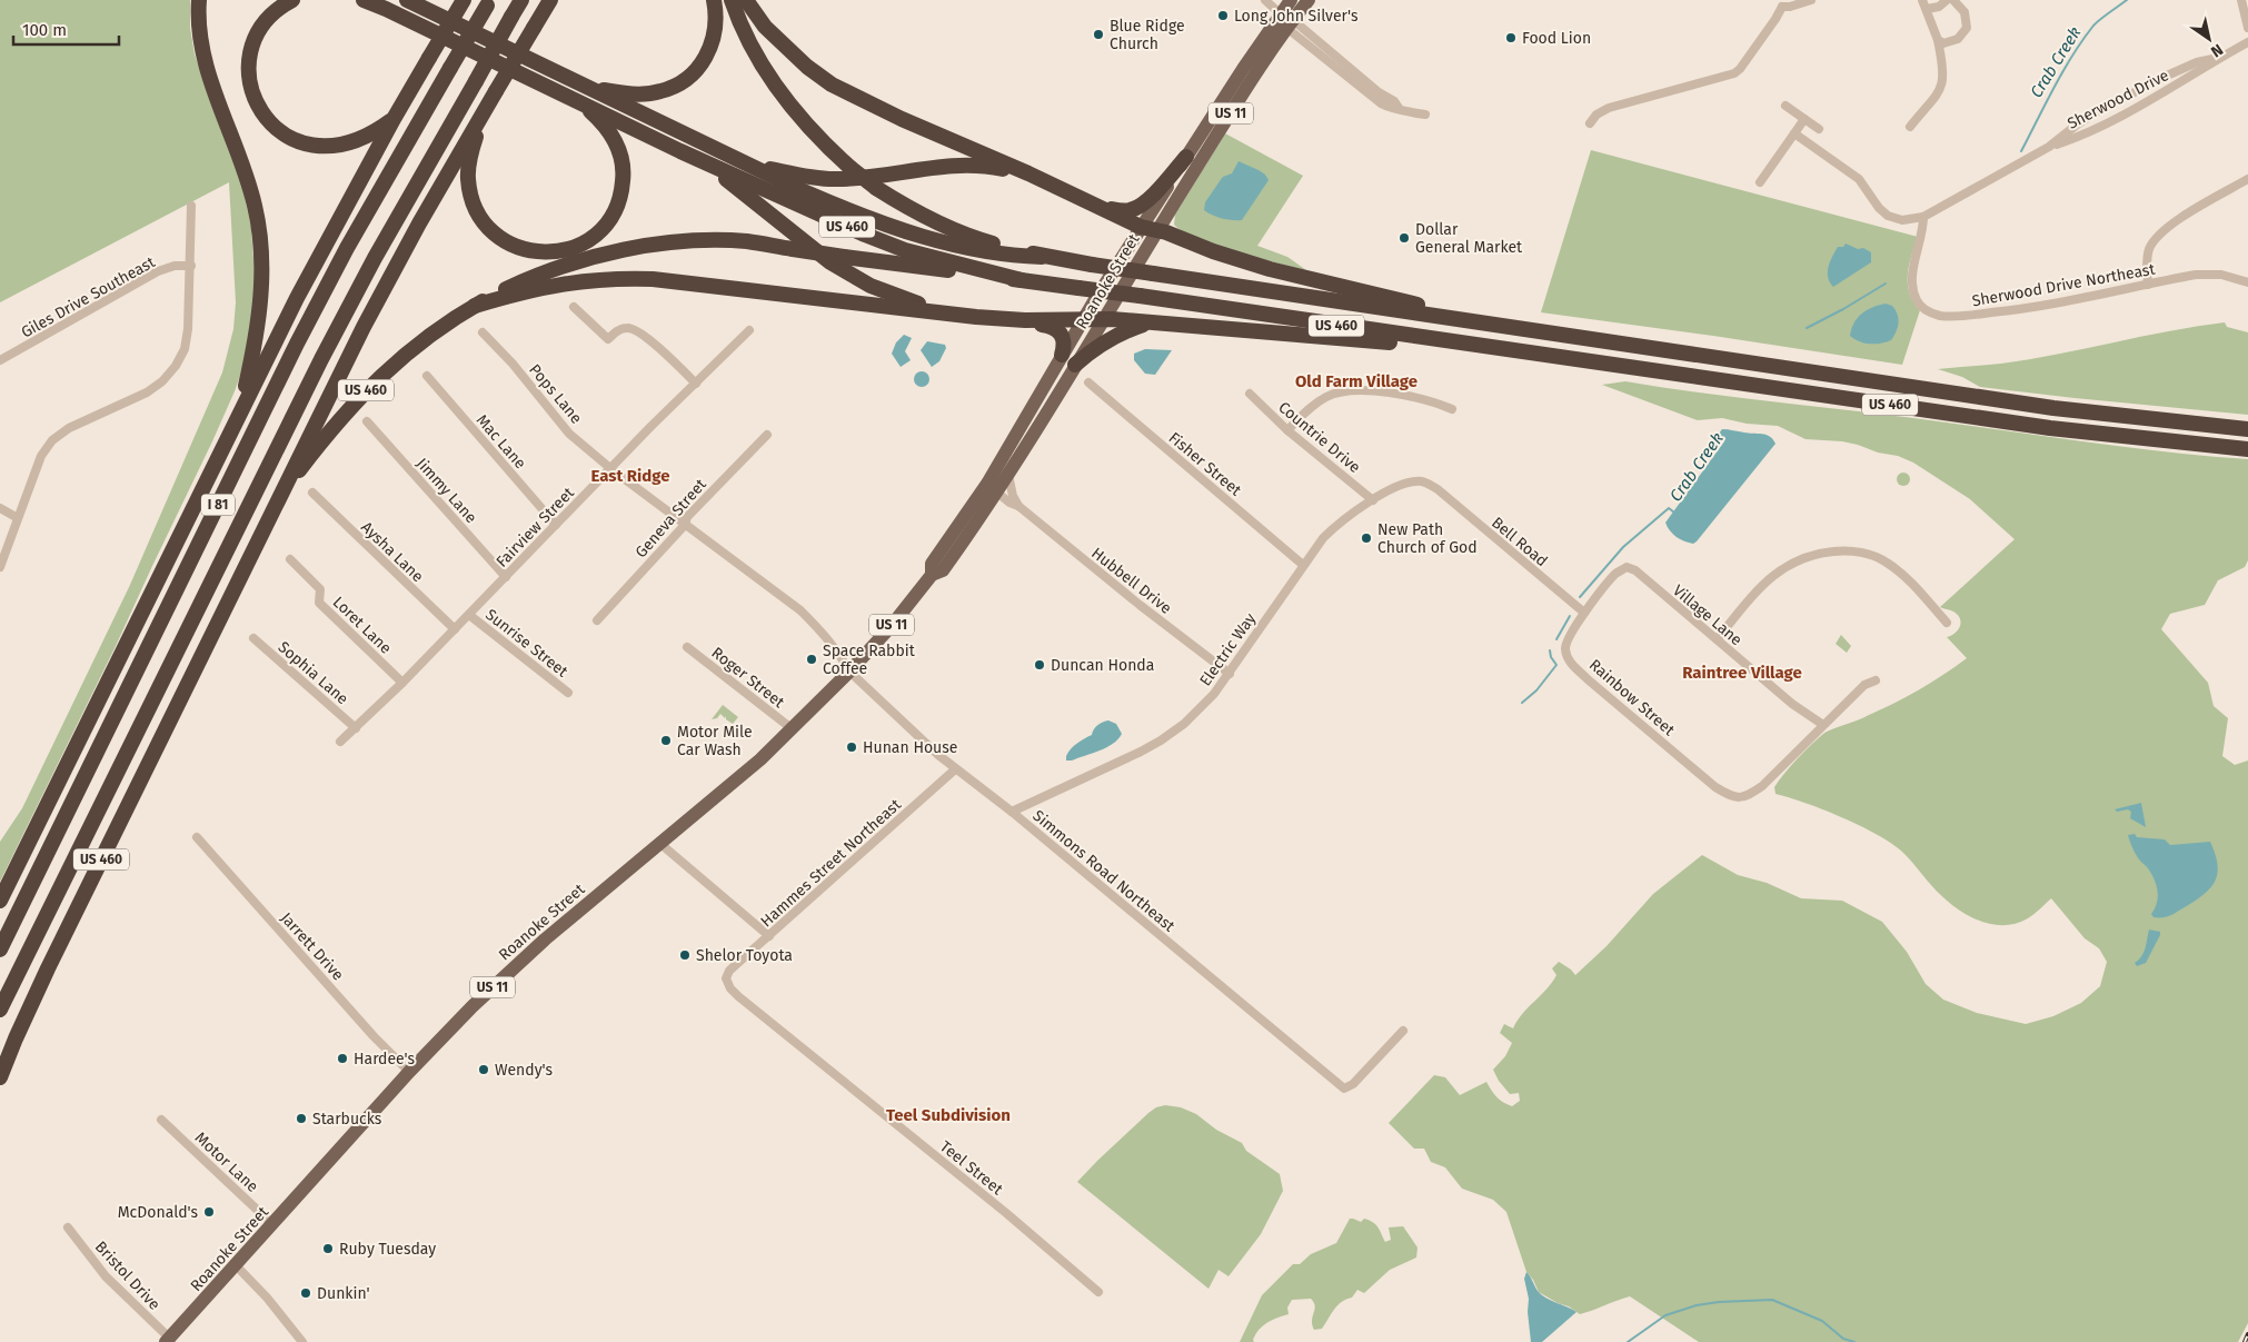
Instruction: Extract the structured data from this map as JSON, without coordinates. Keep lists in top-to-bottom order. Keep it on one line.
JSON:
{"streets":{"highway":["US 460","I 81"],"main road":["US 11","Roanoke Street"],"street":["Sherwood Drive","Sherwood Drive Northeast","Giles Drive Southeast","Pops Lane","Countrie Drive","Mac Lane","Fisher Street","Jimmy Lane","Geneva Street","Fairview Street","Bell Road","Aysha Lane","Hubbell Drive","Village Lane","Loret Lane","Sunrise Street","Electric Way","Sophia Lane","Roger Street","Rainbow Street","Hammes Street Northeast","Simmons Road Northeast","Jarrett Drive","Motor Lane","Teel Street","Bristol Drive"]},"crossings":[["Roanoke Street","Hubbell Drive"],["Roanoke Street","Roger Street"],["Roanoke Street","Simmons Road Northeast"],["Roanoke Street","Jarrett Drive"],["Roanoke Street","Motor Lane"],["Roanoke Street","Bristol Drive"],["Pops Lane","Geneva Street"],["Pops Lane","Fairview Street"],["Pops Lane","Simmons Road Northeast"],["Countrie Drive","Electric Way"],["Mac Lane","Fairview Street"],["Fisher Street","Electric Way"],["Jimmy Lane","Fairview Street"],["Geneva Street","Simmons Road Northeast"],["Fairview Street","Aysha Lane"],["Fairview Street","Loret Lane"],["Fairview Street","Sunrise Street"],["Fairview Street","Sophia Lane"],["Bell Road","Electric Way"],["Bell Road","Rainbow Street"],["Hubbell Drive","Electric Way"],["Village Lane","Rainbow Street"],["Electric Way","Simmons Road Northeast"],["Hammes Street Northeast","Simmons Road Northeast"],["Hammes Street Northeast","Teel Street"]],"districts":["Old Farm Village","East Ridge","Raintree Village","Teel Subdivision"],"water":["Crab Creek"],"places":["Long John Silver's","Blue Ridge Church","Food Lion","Dollar General Market","New Path Church of God","Space Rabbit Coffee","Duncan Honda","Motor Mile Car Wash","Hunan House","Shelor Toyota","Hardee's","Wendy's","Starbucks","McDonald's","Ruby Tuesday","Dunkin'"],"scale_bar":"100 m","north":"bottom right"}
